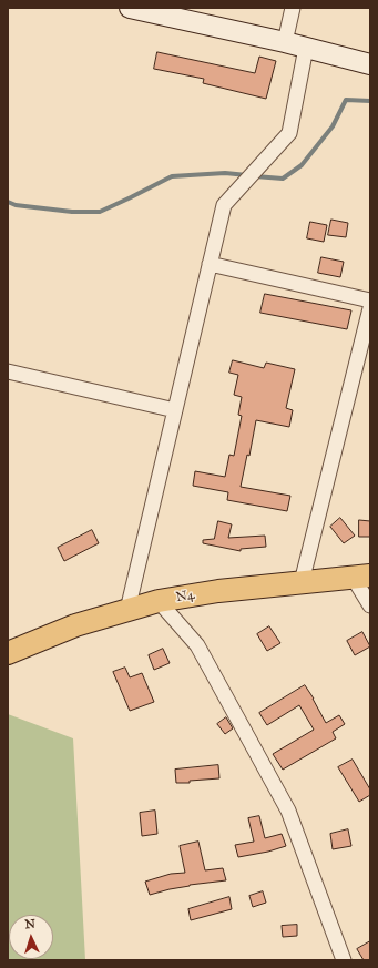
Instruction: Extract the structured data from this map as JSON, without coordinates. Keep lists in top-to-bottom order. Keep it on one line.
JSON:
{"streets":{"main road":["N4"]},"north":"top"}
